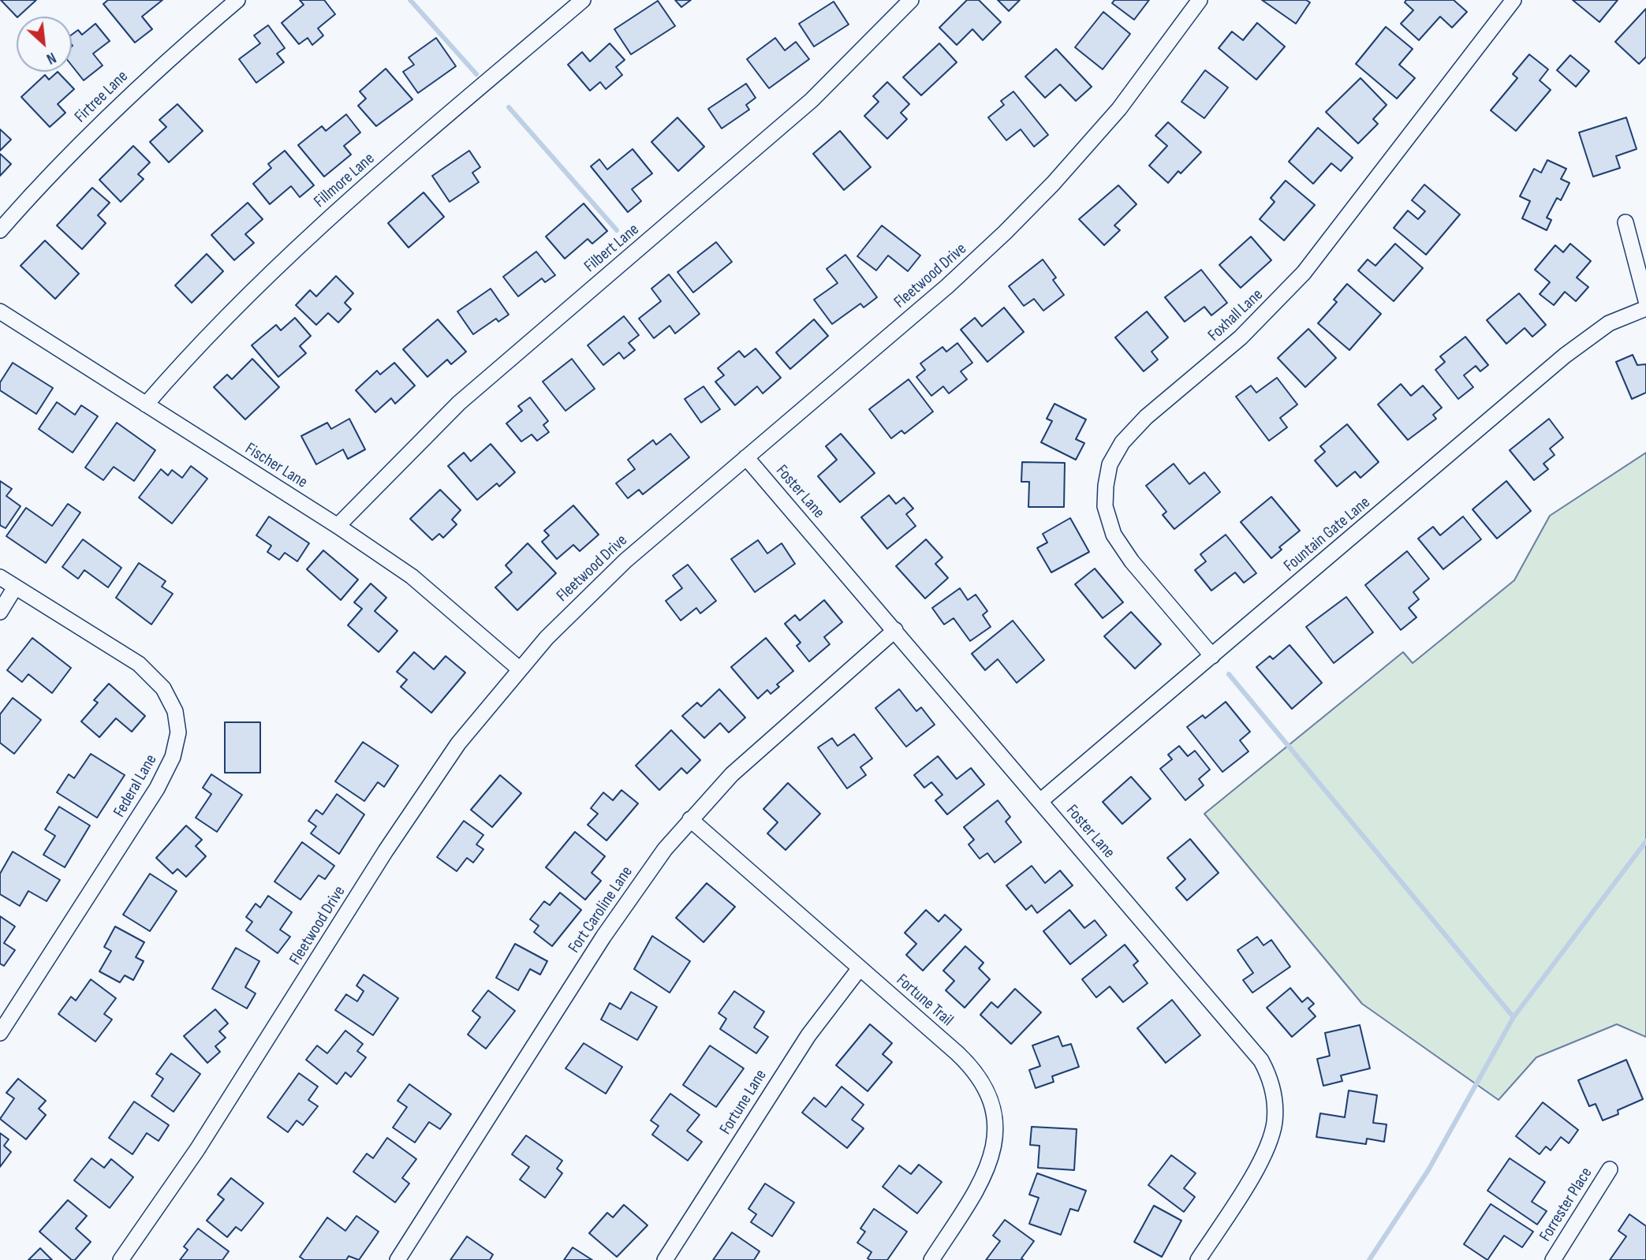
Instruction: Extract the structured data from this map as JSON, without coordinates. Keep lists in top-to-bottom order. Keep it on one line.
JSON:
{"streets":{"street":["Firtree Lane","Fillmore Lane","Filbert Lane","Fleetwood Drive","Foxhall Lane","Fischer Lane","Foster Lane","Fountain Gate Lane","Federal Lane","Fort Caroline Lane","Fortune Trail","Fortune Lane","Forrester Place"]},"crossings":[["Fillmore Lane","Fischer Lane"],["Filbert Lane","Fischer Lane"],["Fleetwood Drive","Fischer Lane"],["Fleetwood Drive","Foster Lane"],["Foxhall Lane","Fountain Gate Lane"],["Foster Lane","Fountain Gate Lane"],["Foster Lane","Fort Caroline Lane"],["Fort Caroline Lane","Fortune Trail"],["Fortune Trail","Fortune Lane"]],"north":"bottom right"}
